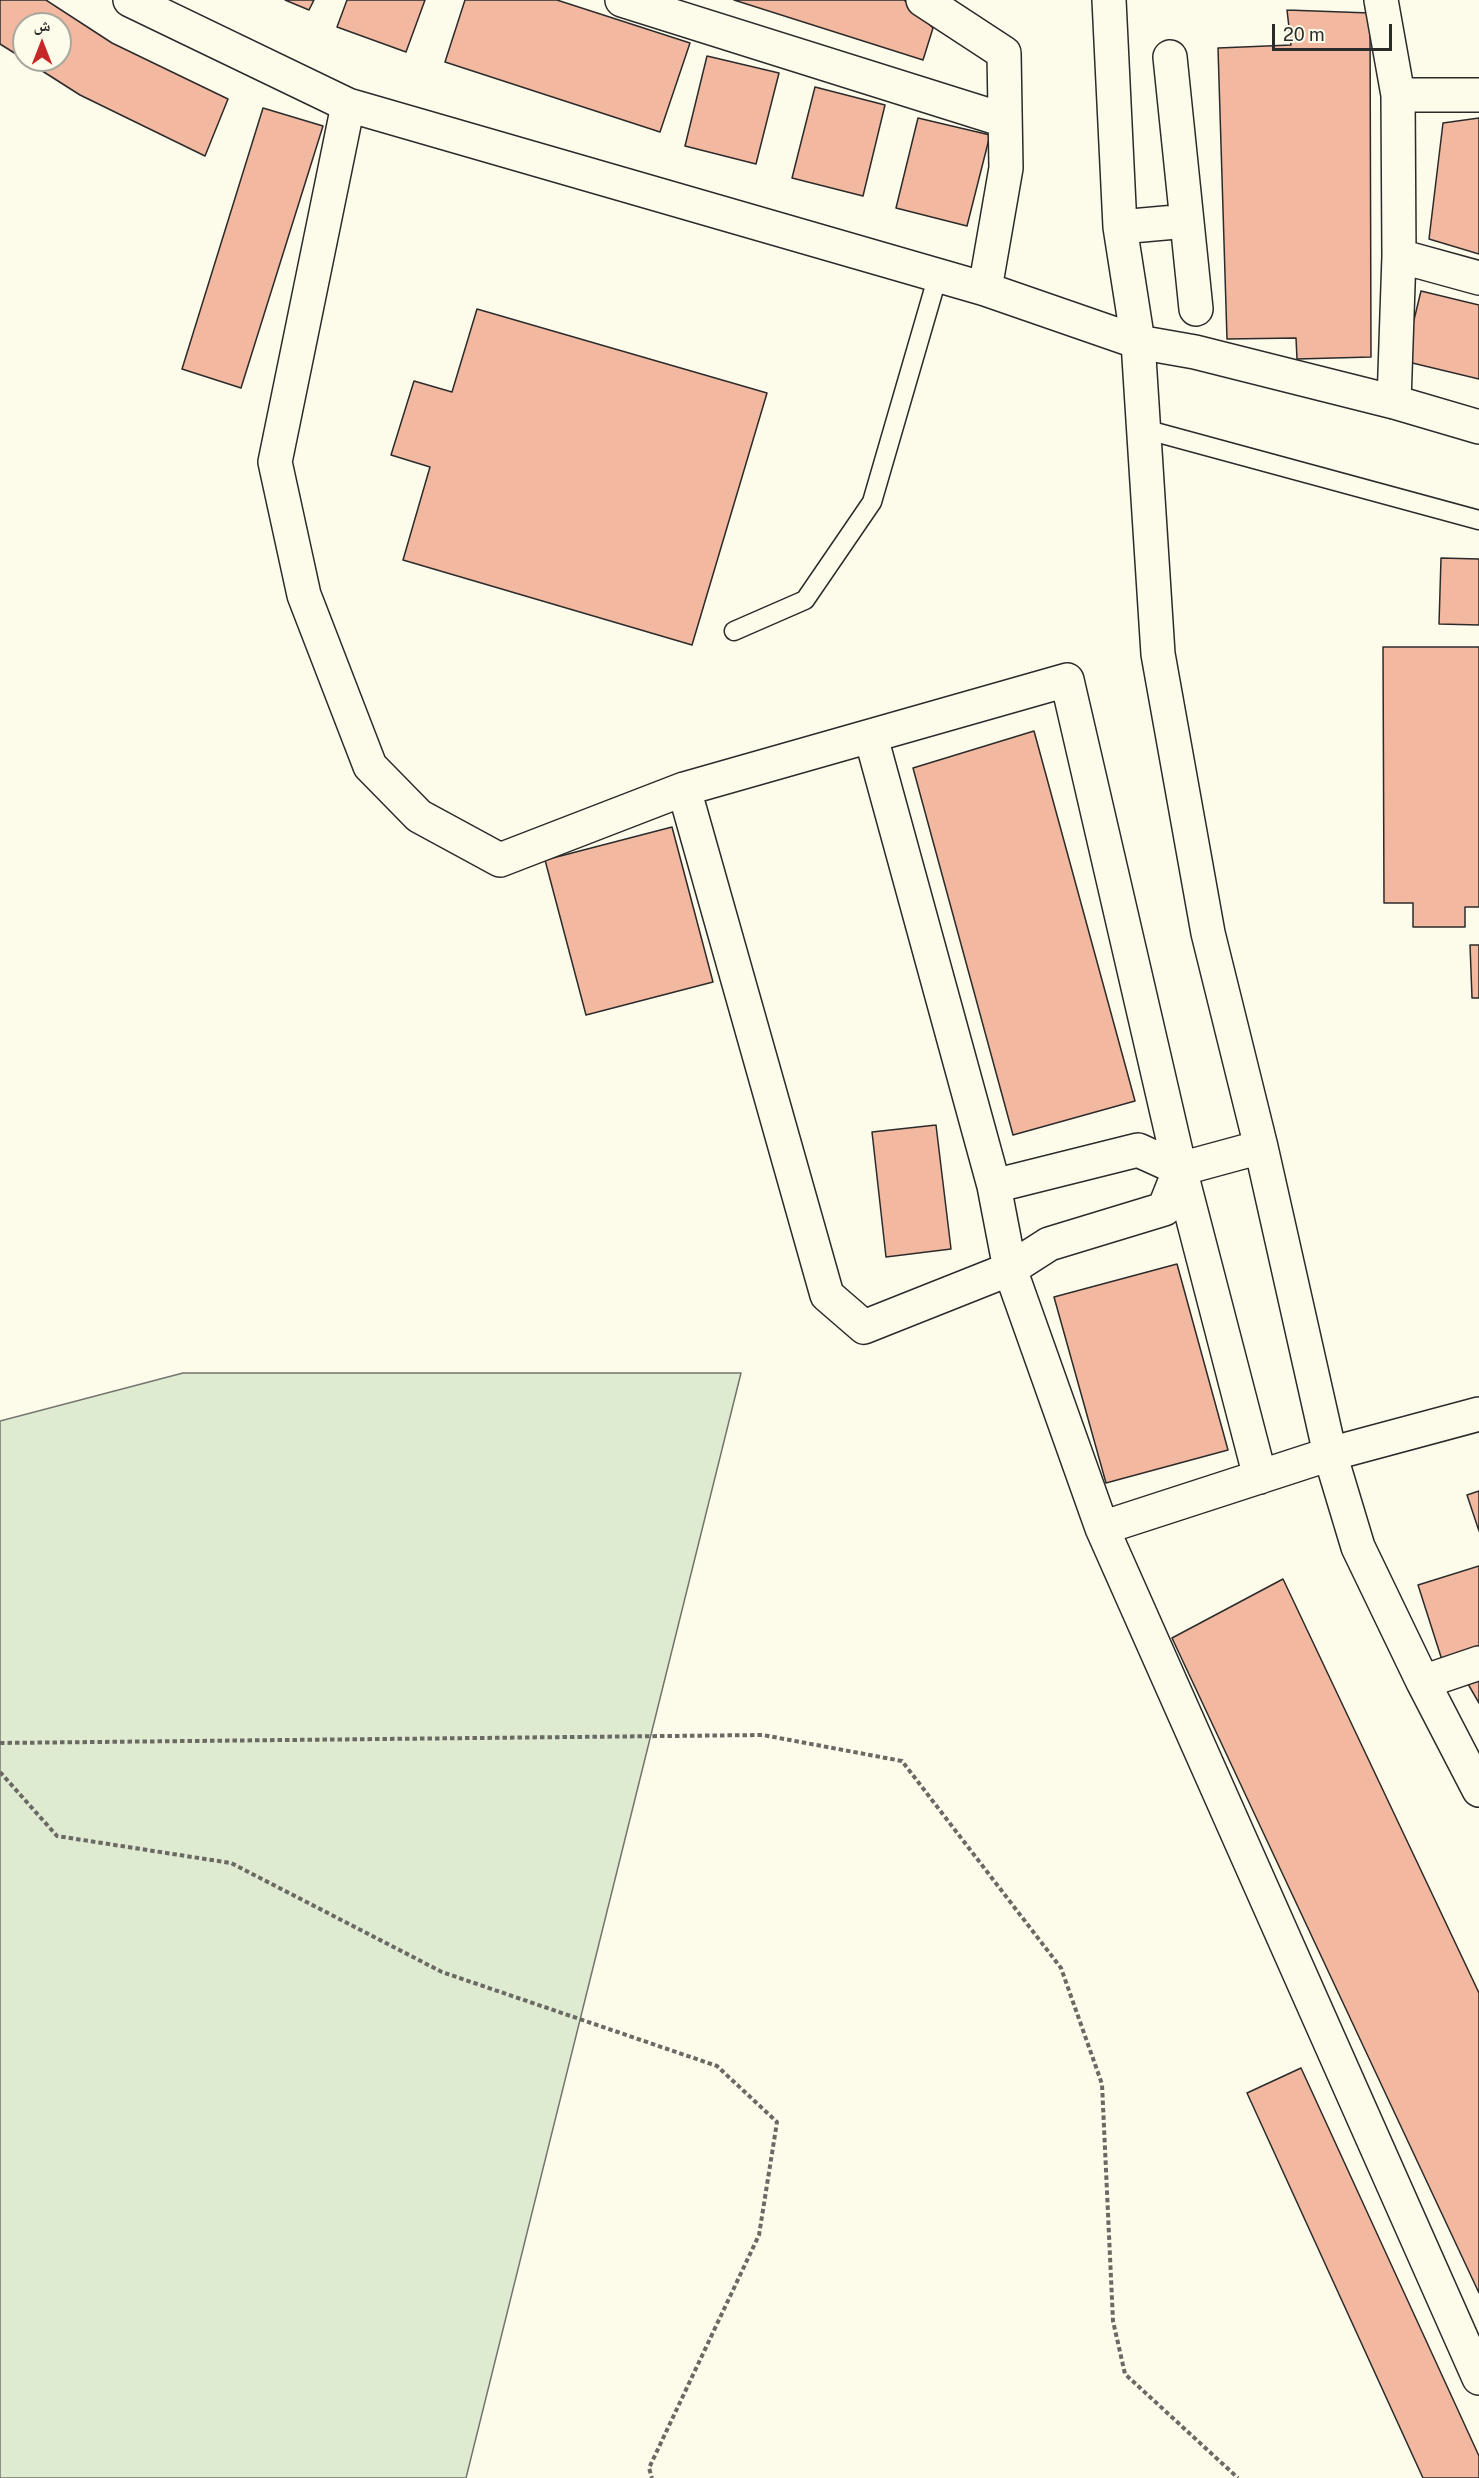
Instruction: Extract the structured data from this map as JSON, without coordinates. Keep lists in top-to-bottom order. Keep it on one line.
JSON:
{"scale_bar":"20 m","north":"top"}
